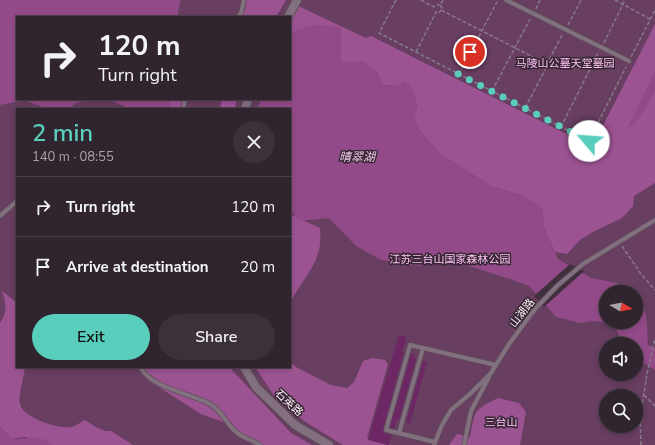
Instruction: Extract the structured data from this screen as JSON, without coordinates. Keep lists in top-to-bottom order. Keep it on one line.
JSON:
{"streets":{"street":["石英路"],"lane":["山湖路"]},"water":["晴翠湖"],"parks":["马陵山公墓天堂墓园","江苏三台山国家森林公园","三台山"],"north":"right","page":{"turn":["120 m","Turn right"],"heading":["2 min","140 m · 08:55"],"list":[{"name":"Turn right","value":"120 m"},{"name":"Arrive at destination","value":"20 m"}],"buttons":["Exit","Share"]}}
